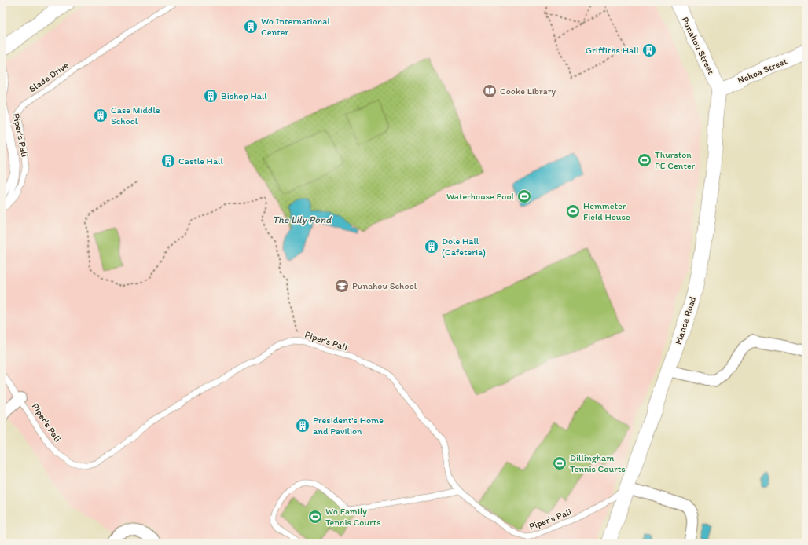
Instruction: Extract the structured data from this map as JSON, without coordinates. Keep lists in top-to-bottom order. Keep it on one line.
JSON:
{"streets":{"main road":["Punahou Street","Nehoa Street","Manoa Road"],"lane":["Slade Drive","Piper's Pali"]},"crossings":[["Punahou Street","Nehoa Street"],["Punahou Street","Manoa Road"],["Nehoa Street","Manoa Road"],["Slade Drive","Piper's Pali"],["Piper's Pali","Manoa Road"]],"water":["The Lily Pond"],"places":{"building":["Wo International Center","Griffiths Hall","Bishop Hall","Case Middle School","Castle Hall","Dole Hall (Cafeteria)","President's Home and Pavilion"],"library":["Cooke Library"],"sports":["Thurston PE Center","Waterhouse Pool","Hemmeter Field House","Dillingham Tennis Courts","Wo Family Tennis Courts"],"school or university":["Punahou School"]}}
